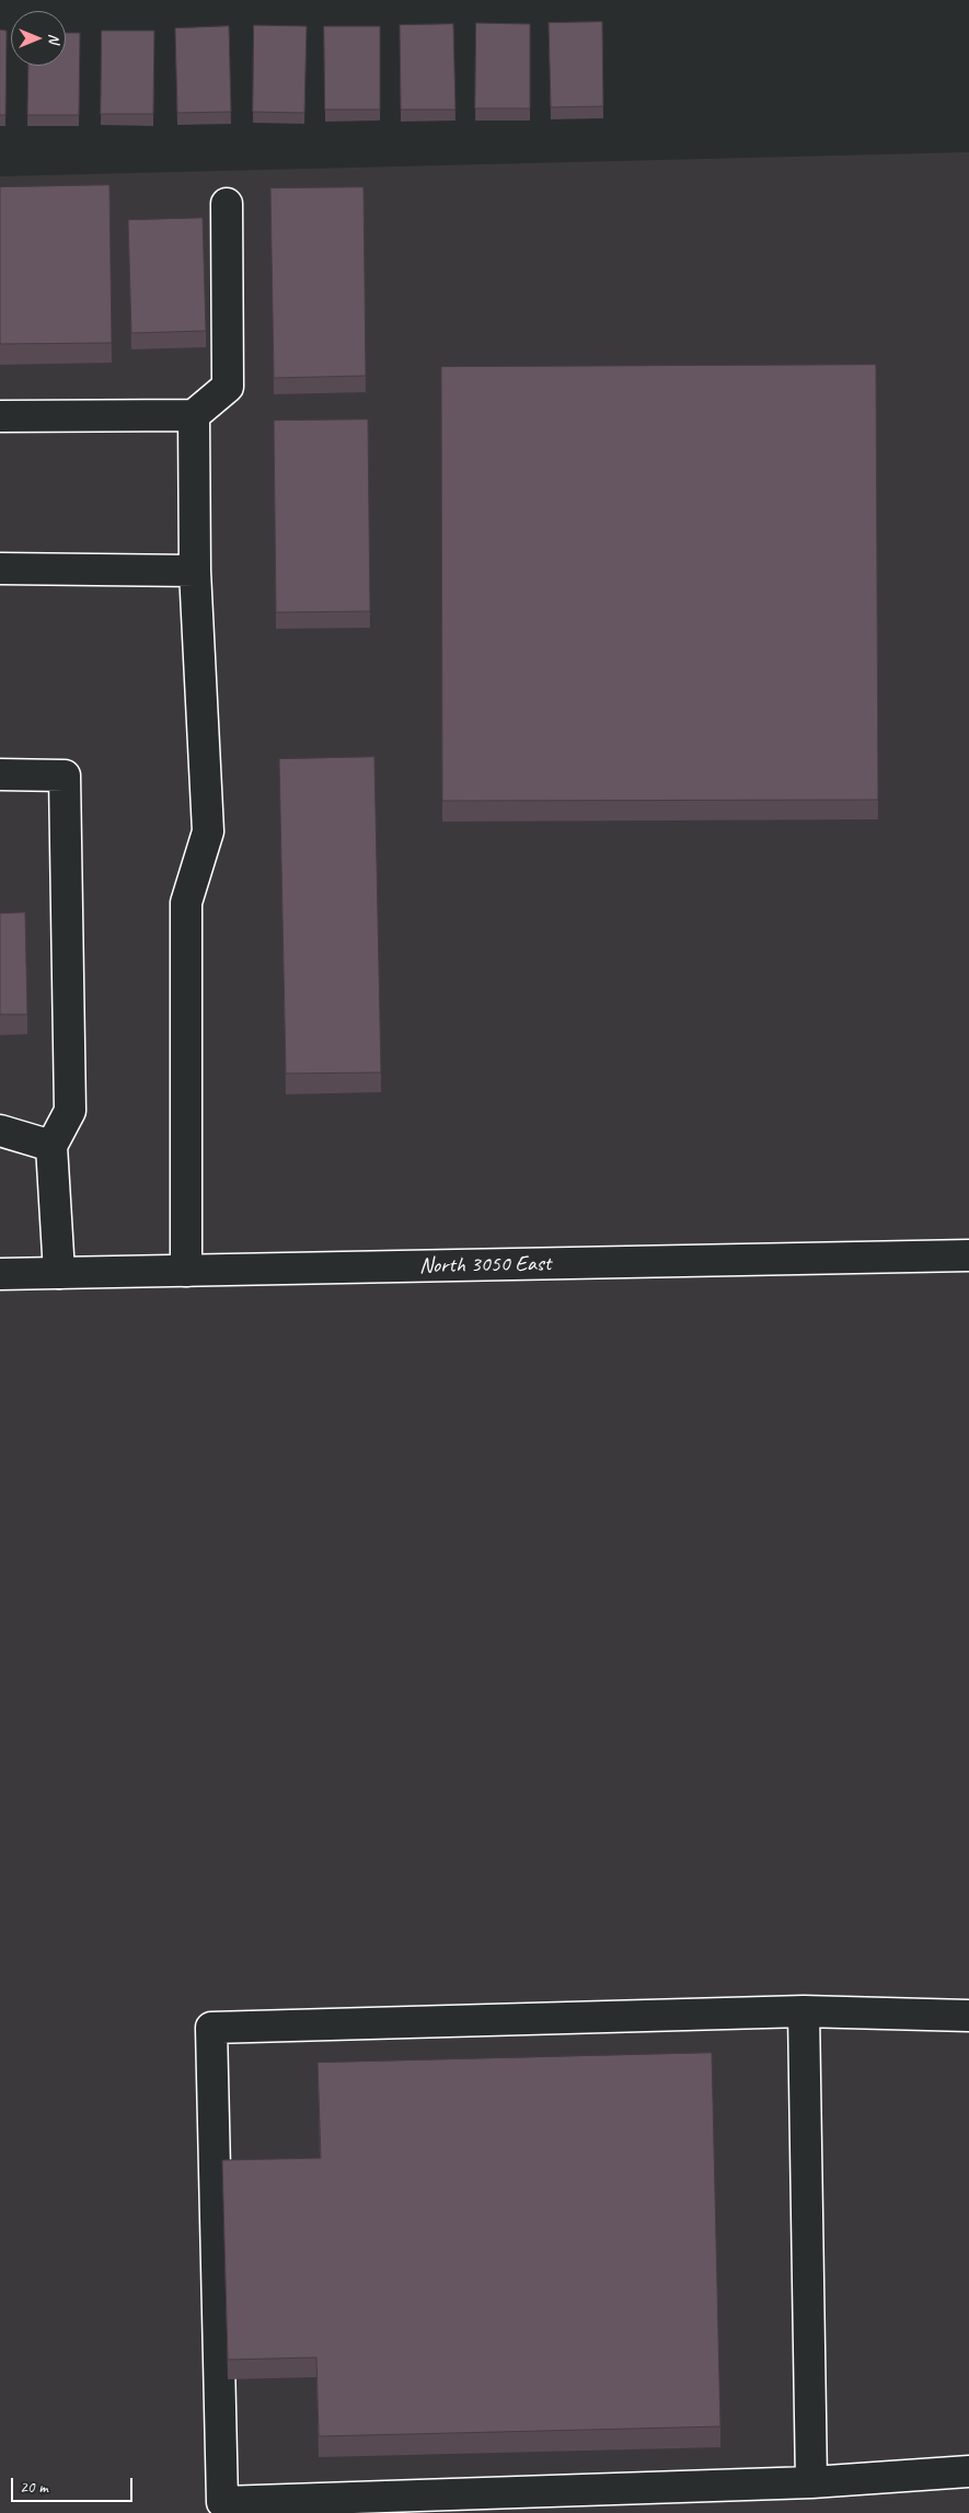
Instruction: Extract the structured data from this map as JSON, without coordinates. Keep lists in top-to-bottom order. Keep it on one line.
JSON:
{"streets":{"main road":["North 3050 East"]},"scale_bar":"20 m","north":"right"}
